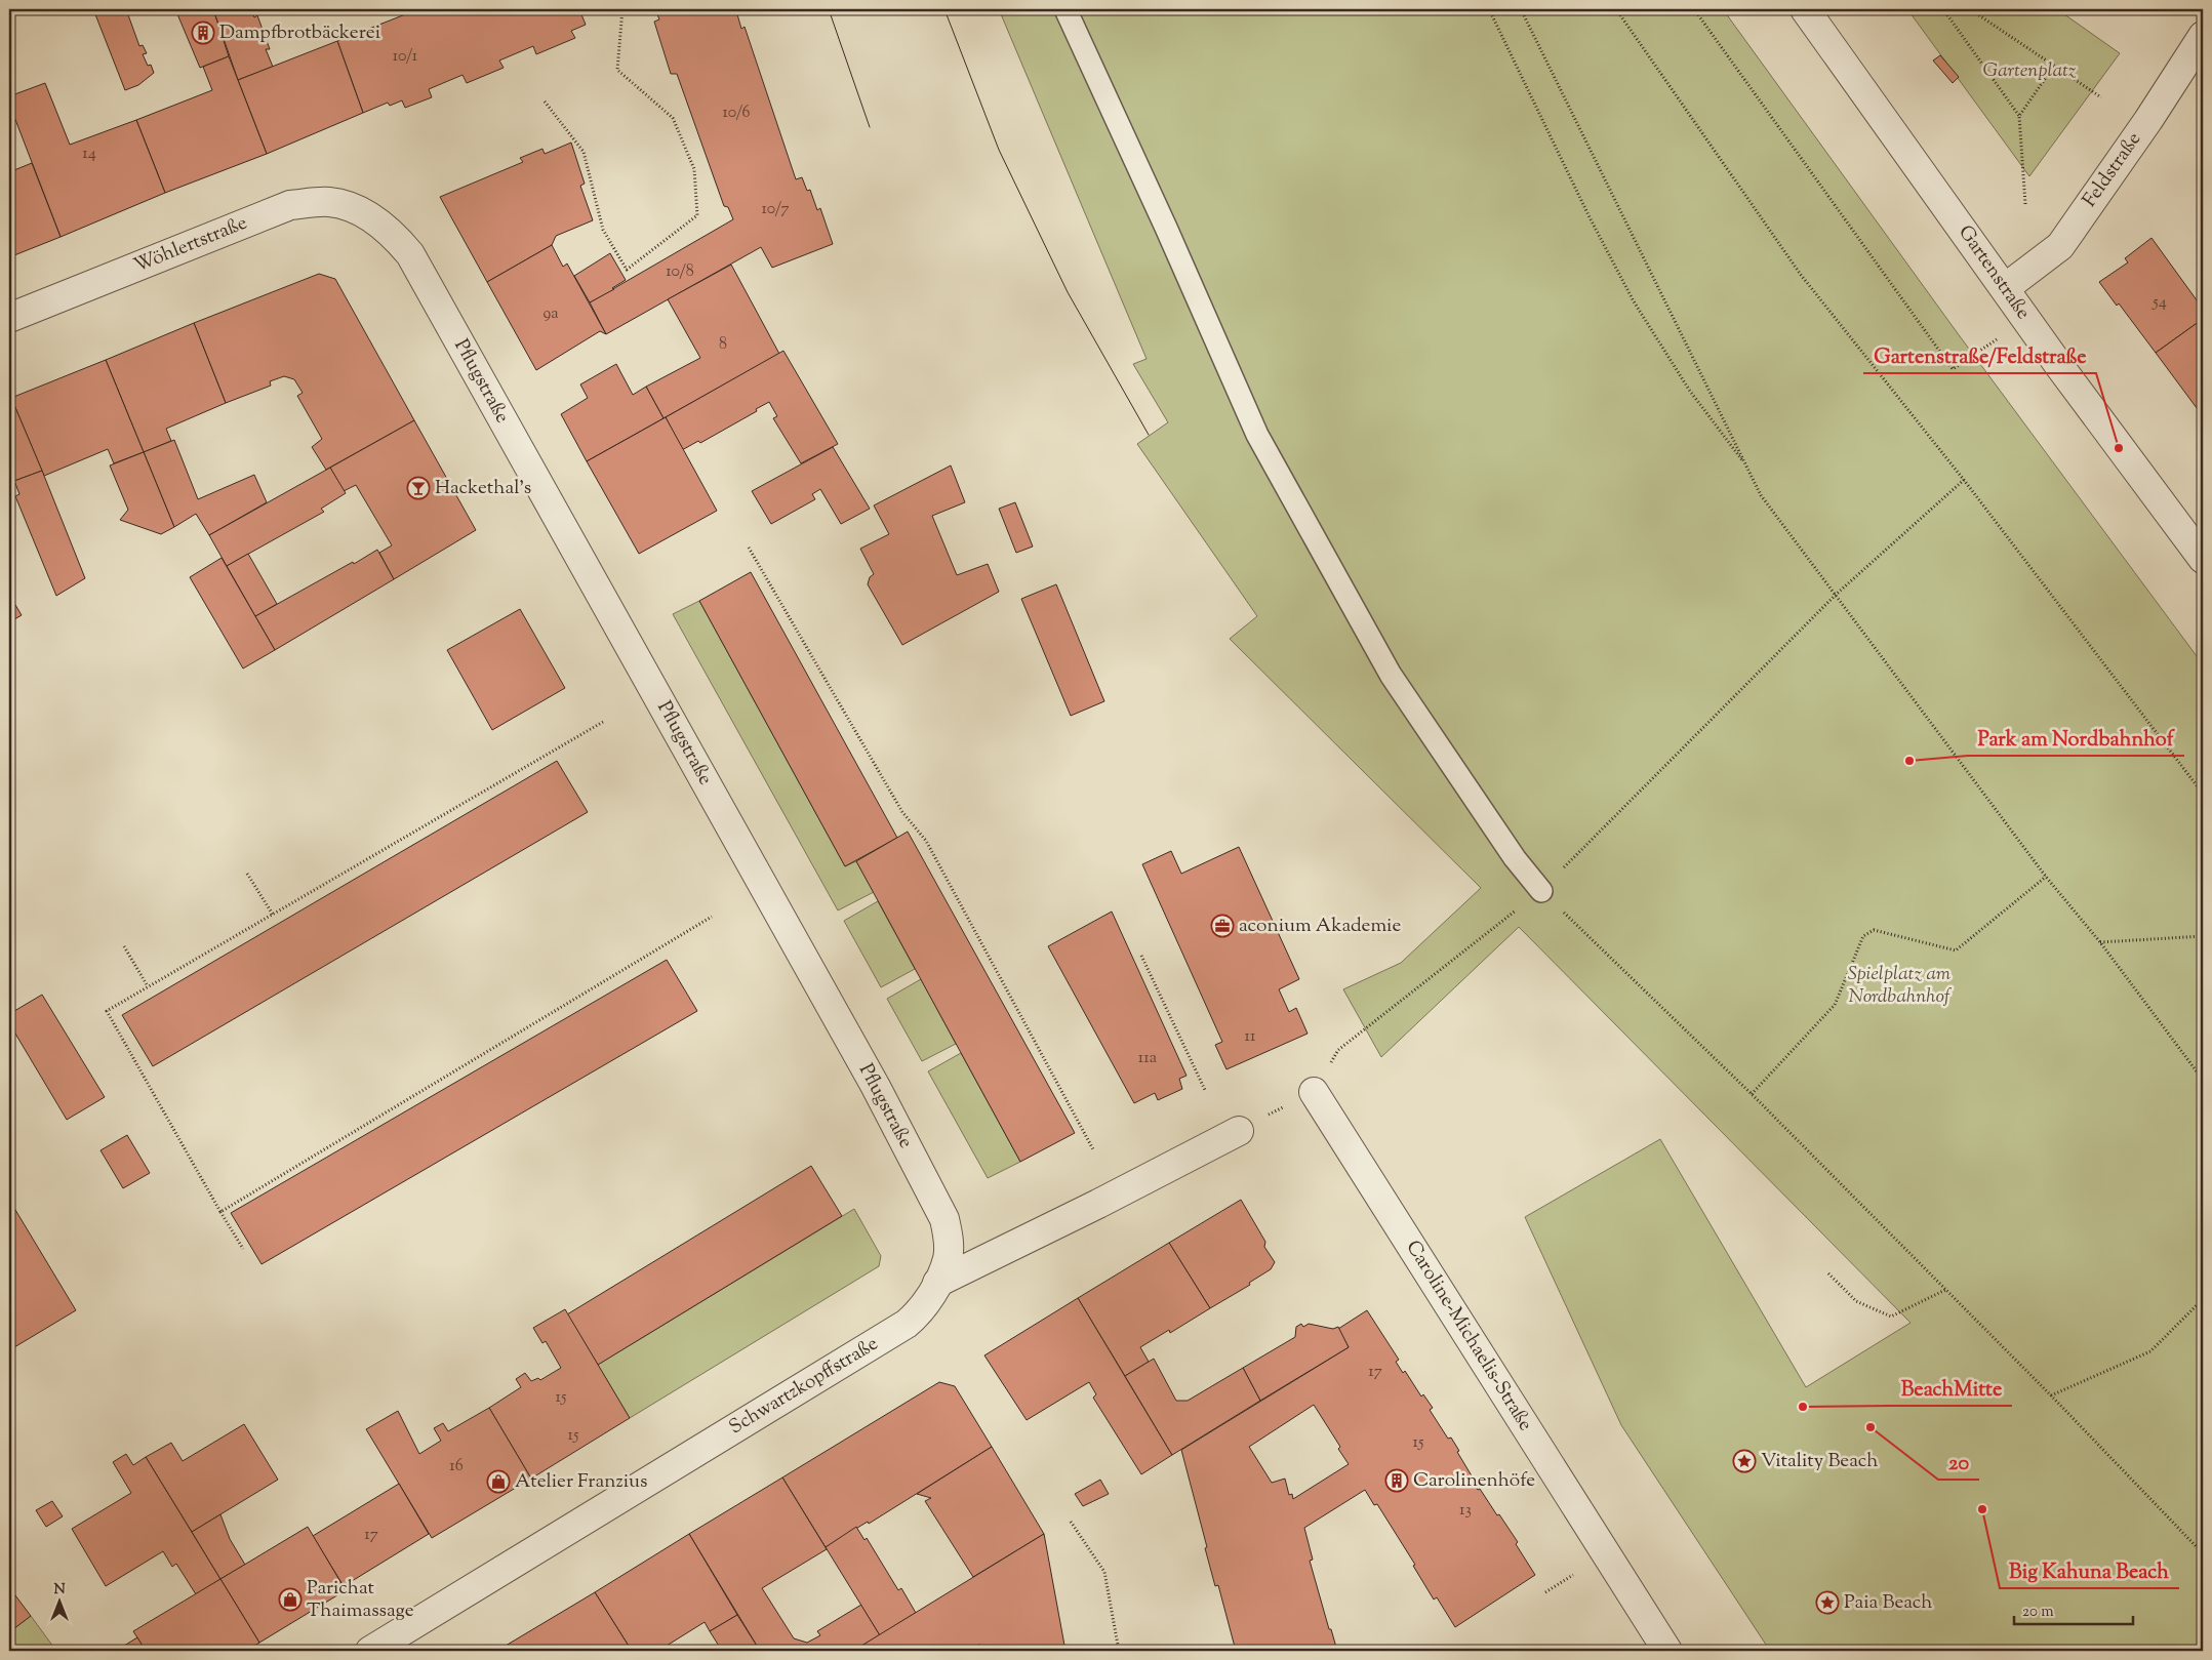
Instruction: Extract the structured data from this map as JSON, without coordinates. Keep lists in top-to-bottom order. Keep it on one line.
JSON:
{"streets":{"street":["Feldstraße","Wöhlertstraße","Gartenstraße","Pflugstraße","Caroline-Michaelis-Straße","Schwartzkopffstraße"]},"crossings":[["Feldstraße","Gartenstraße"],["Wöhlertstraße","Pflugstraße"],["Pflugstraße","Schwartzkopffstraße"]],"parks":["Gartenplatz","Spielplatz am Nordbahnhof"],"places":{"building":["Dampfbrotbäckerei","Carolinenhöfe"],"other":["Gartenstraße/Feldstraße","Park am Nordbahnhof","BeachMitte","20","Big Kahuna Beach"],"bar":["Hackethal's"],"office":["aconium Akademie"],"place":["Vitality Beach","Paia Beach"],"shop":["Atelier Franzius","Parichat Thaimassage"]},"house_numbers":["10/1","10/6","14","10/7","10/8","54","9a","8","11","11a","17","15","15","15","16","13","17"],"scale_bar":"20 m","north":"top"}
